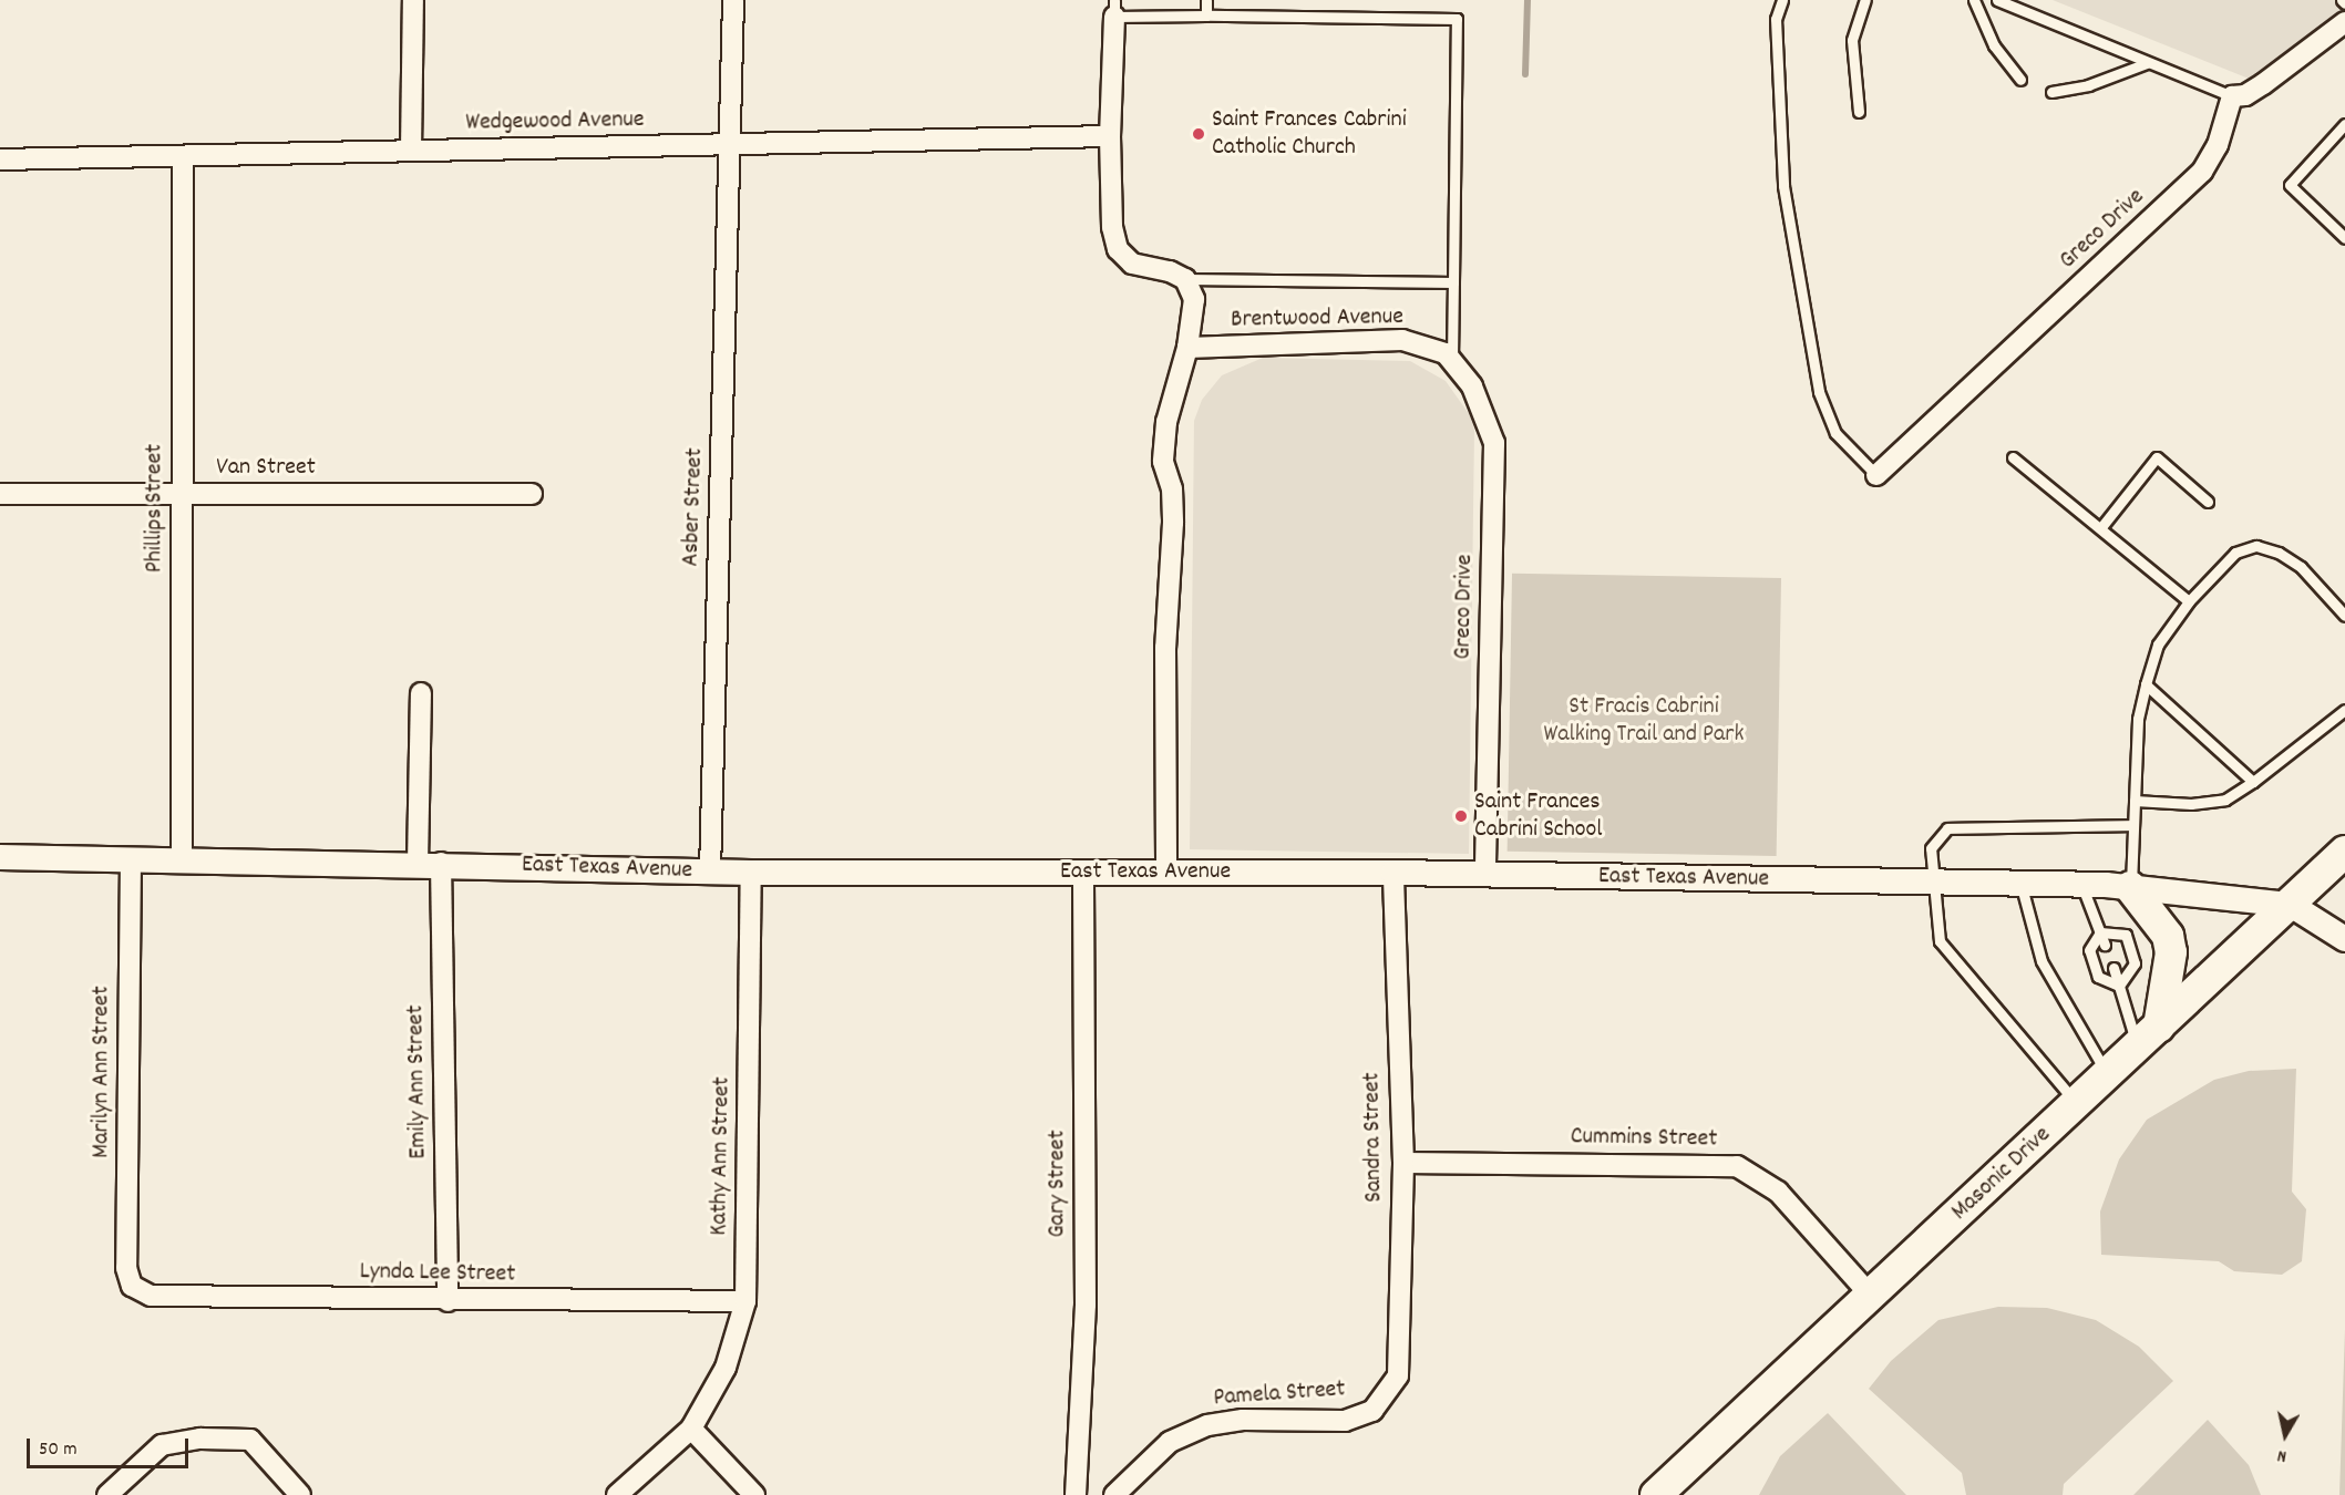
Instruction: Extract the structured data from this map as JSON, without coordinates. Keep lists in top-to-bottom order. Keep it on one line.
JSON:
{"streets":{"main road":["Masonic Drive"],"street":["Wedgewood Avenue","Greco Drive","Brentwood Avenue","Van Street","Asber Street","Phillips Street","East Texas Avenue","Marilyn Ann Street","Emily Ann Street","Sandra Street","Cummins Street","Kathy Ann Street","Gary Street","Lynda Lee Street","Pamela Street"]},"crossings":[["Wedgewood Avenue","Asber Street"],["Wedgewood Avenue","Phillips Street"],["Greco Drive","Brentwood Avenue"],["Greco Drive","East Texas Avenue"],["Van Street","Phillips Street"],["Asber Street","East Texas Avenue"],["Phillips Street","East Texas Avenue"],["East Texas Avenue","Marilyn Ann Street"],["East Texas Avenue","Emily Ann Street"],["East Texas Avenue","Sandra Street"],["East Texas Avenue","Kathy Ann Street"],["East Texas Avenue","Masonic Drive"],["East Texas Avenue","Gary Street"],["Marilyn Ann Street","Lynda Lee Street"],["Emily Ann Street","Lynda Lee Street"],["Sandra Street","Cummins Street"],["Sandra Street","Pamela Street"],["Cummins Street","Masonic Drive"],["Kathy Ann Street","Lynda Lee Street"]],"parks":["St Fracis Cabrini Walking Trail and Park"],"places":["Saint Frances Cabrini Catholic Church","Saint Frances Cabrini School"],"scale_bar":"50 m","north":"bottom"}
